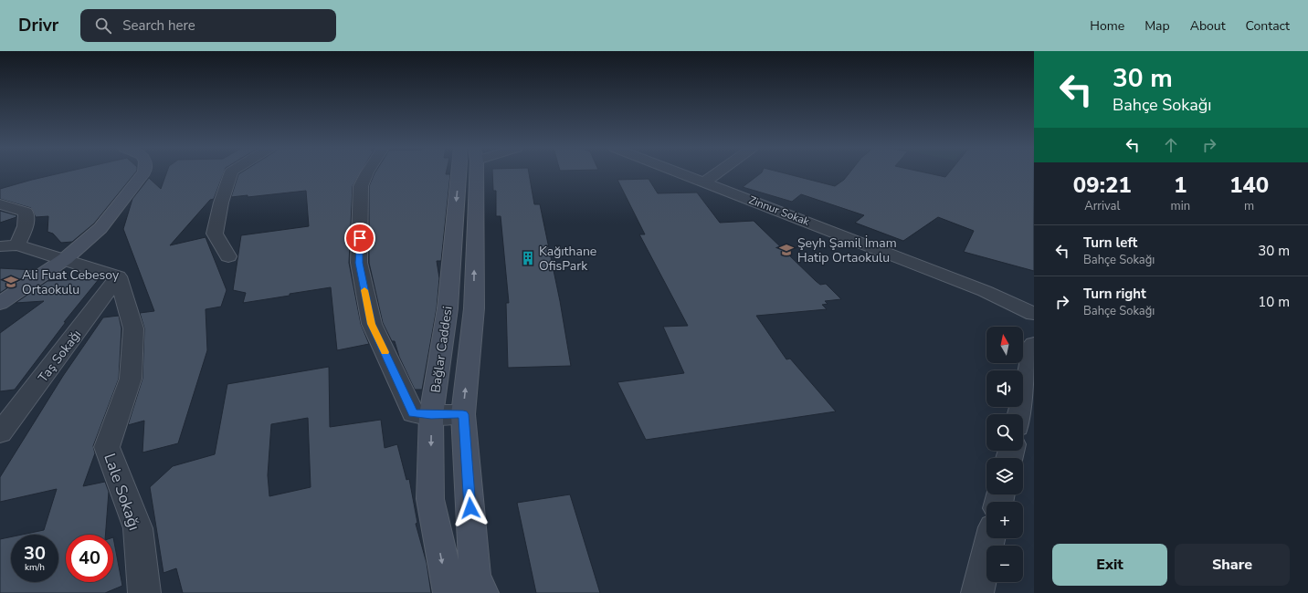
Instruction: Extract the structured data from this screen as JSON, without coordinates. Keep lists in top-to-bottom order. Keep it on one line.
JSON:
{"streets":{"street":["Zinnur Sokak","Bağlar Caddesi","Taş Sokağı","Lale Sokağı"]},"crossings":[["Taş Sokağı","Lale Sokağı"]],"places":{"school or university":["Şeyh Şamil İmam Hatip Ortaokulu","Ali Fuat Cebesoy Ortaokulu"],"building":["Kağıthane OfisPark"]},"north":"top","page":{"header":"Drivr","search":"Search here","nav":["Home","Map","About","Contact"],"turn":["30 m","Bahçe Sokağı"],"eta":["09:21","Arrival","1","min","140","m"],"list":[{"name":"Turn left","note":"Bahçe Sokağı","value":"30 m"},{"name":"Turn right","note":"Bahçe Sokağı","value":"10 m"}],"map_buttons":["+","−"],"speed":"30 km/h","limit":"40","buttons":["Exit","Share"]}}
